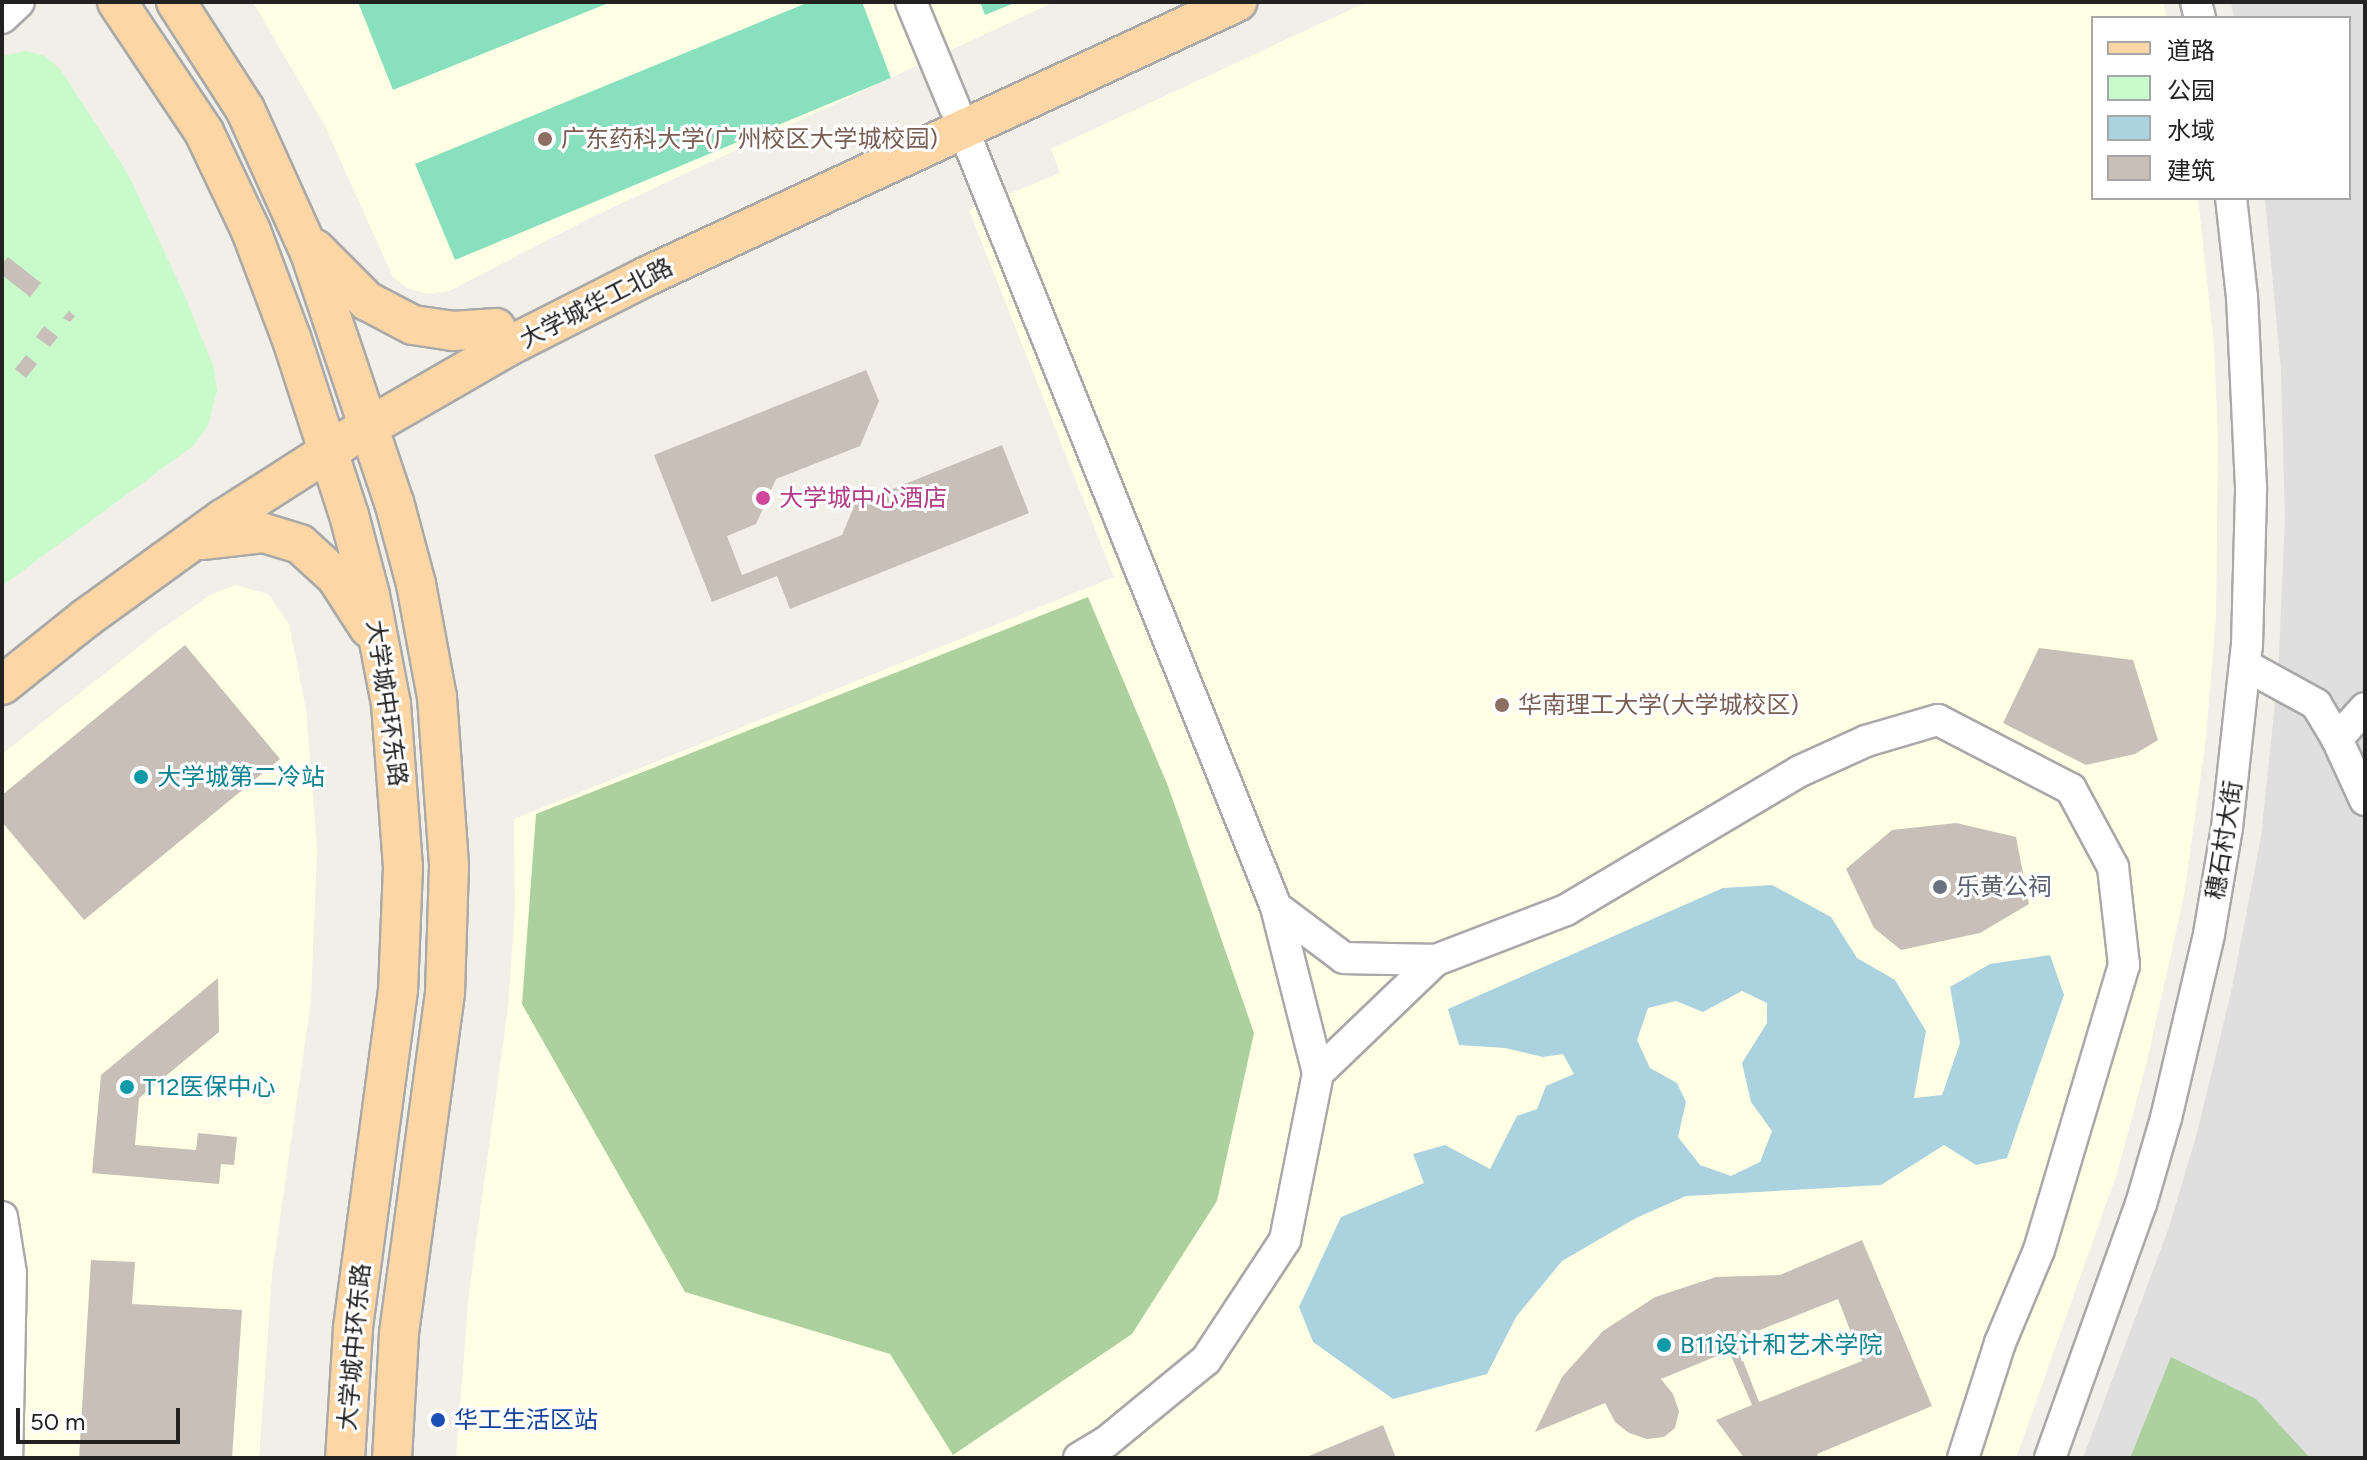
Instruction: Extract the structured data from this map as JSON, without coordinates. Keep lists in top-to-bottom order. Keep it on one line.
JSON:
{"streets":{"main road":["大学城华工北路","大学城中环东路"],"street":["穗石村大街"]},"crossings":[["大学城华工北路","大学城中环东路"]],"places":["广东药科大学(广州校区大学城校园)","大学城中心酒店","华南理工大学(大学城校区)","大学城第二冷站","乐黄公祠","T12医保中心","B11设计和艺术学院","华工生活区站"],"legend":["道路","公园","水域","建筑"],"scale_bar":"50 m"}
